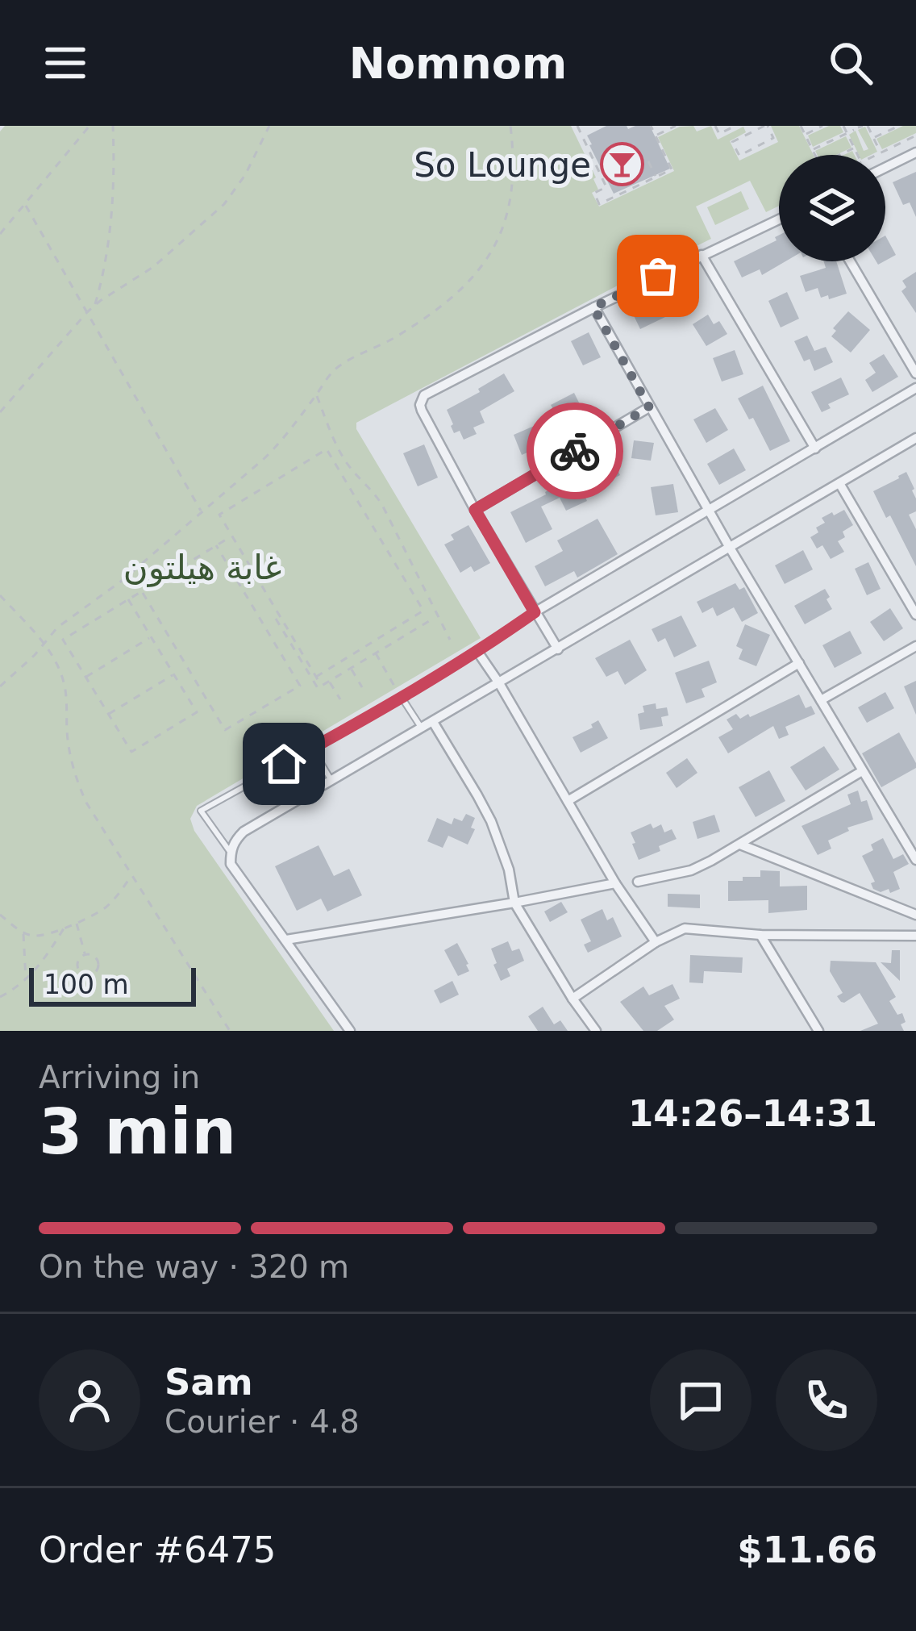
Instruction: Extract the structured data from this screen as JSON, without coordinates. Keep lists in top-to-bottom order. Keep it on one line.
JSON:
{"parks":["غابة هيلتون"],"places":{"bar":["So Lounge"]},"scale_bar":"100 m","page":{"header":"Nomnom","scale":"100 m","heading":["3 min","Arriving in","14:26–14:31"],"panel":["Sam","Courier · 4.8","Order #6475","$11.66"],"bar":"On the way · 320 m"}}
